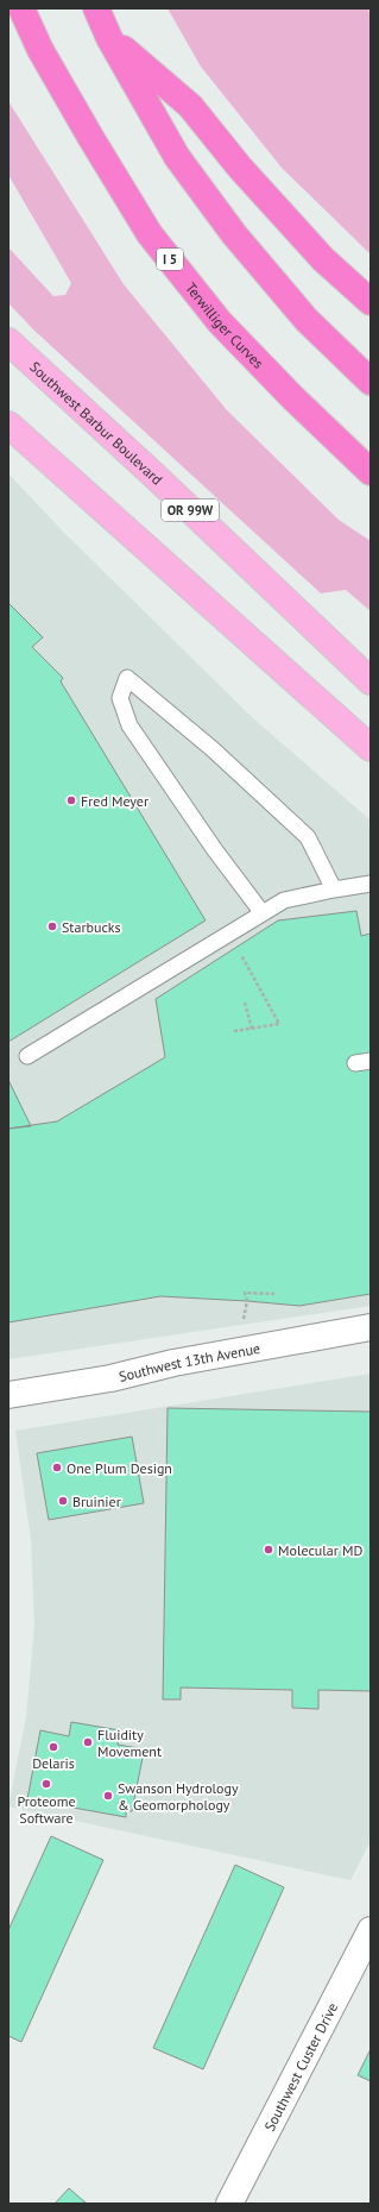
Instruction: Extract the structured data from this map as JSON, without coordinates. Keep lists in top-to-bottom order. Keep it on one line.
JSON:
{"streets":{"highway":["I 5","Terwilliger Curves"],"main road":["Southwest Barbur Boulevard","OR 99W"],"street":["Southwest 13th Avenue","Southwest Custer Drive"]},"places":["Fred Meyer","Starbucks","One Plum Design","Bruinier","Molecular MD","Fluidity Movement","Delaris","Proteome Software","Swanson Hydrology & Geomorphology"]}
